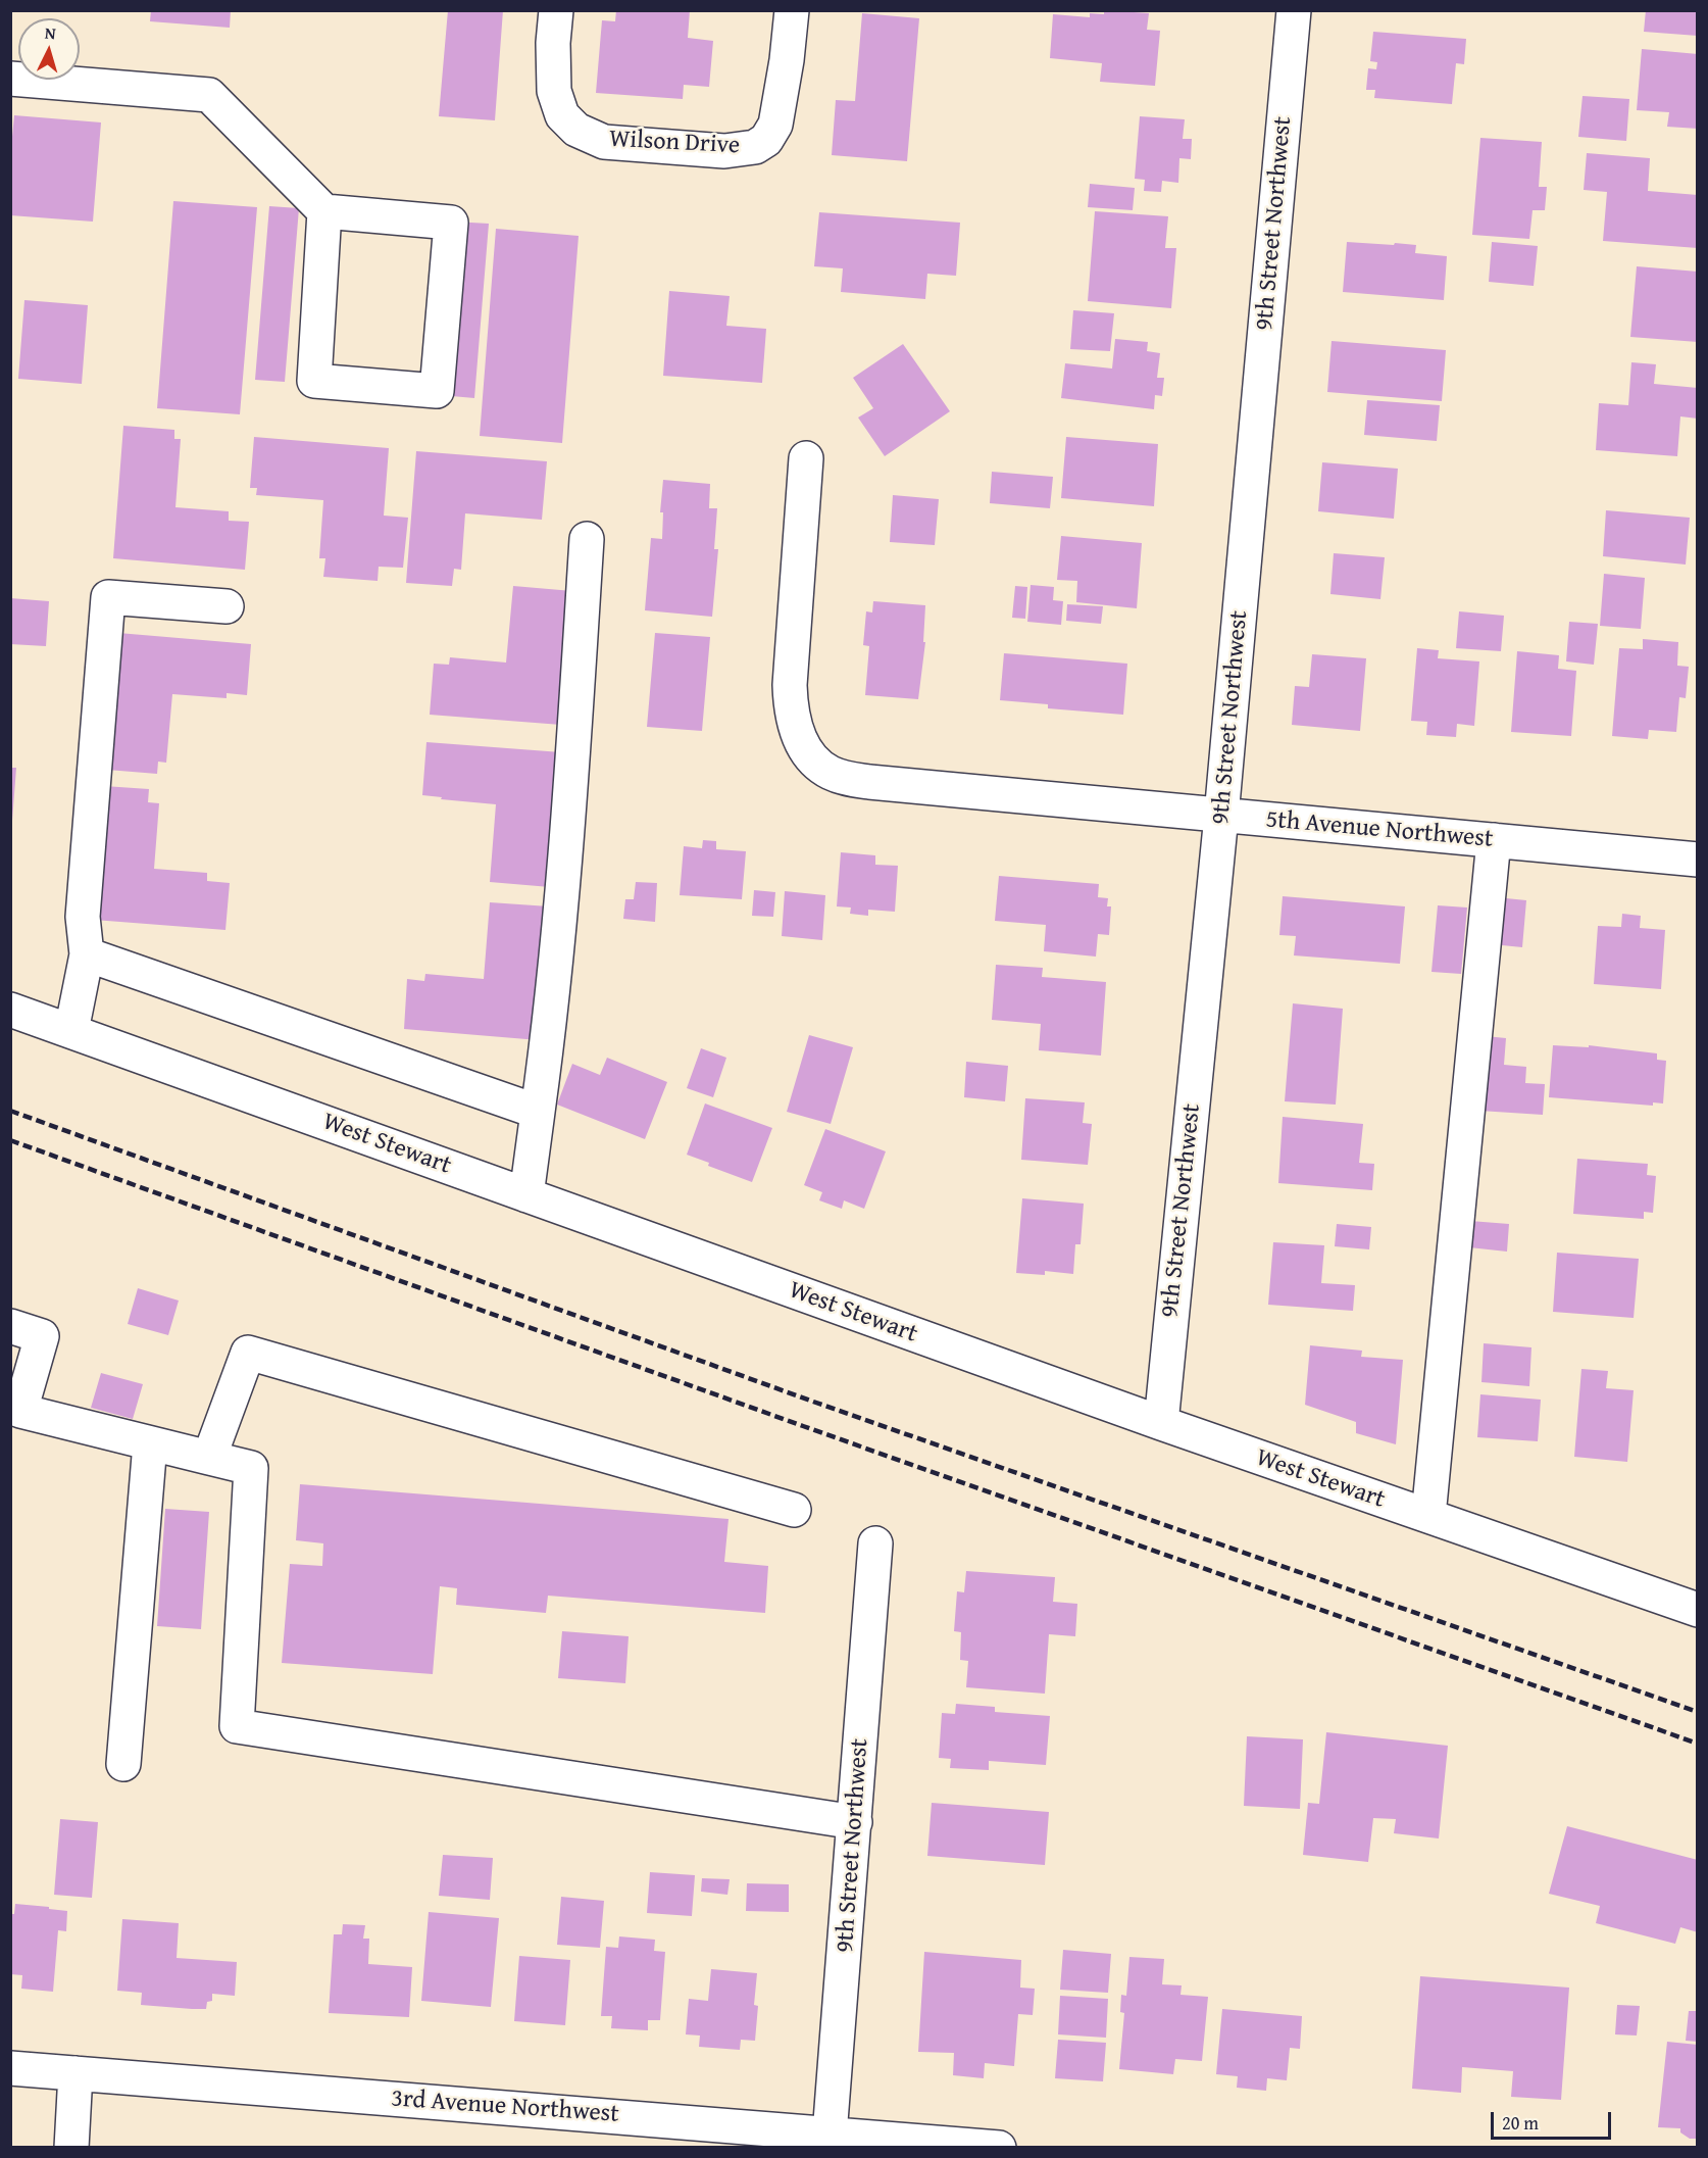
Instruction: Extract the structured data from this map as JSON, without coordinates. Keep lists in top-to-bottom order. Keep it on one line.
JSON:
{"streets":{"street":["Wilson Drive","9th Street Northwest","5th Avenue Northwest","West Stewart","3rd Avenue Northwest"]},"crossings":[["9th Street Northwest","5th Avenue Northwest"],["9th Street Northwest","West Stewart"],["9th Street Northwest","3rd Avenue Northwest"]],"scale_bar":"20 m","north":"top"}
